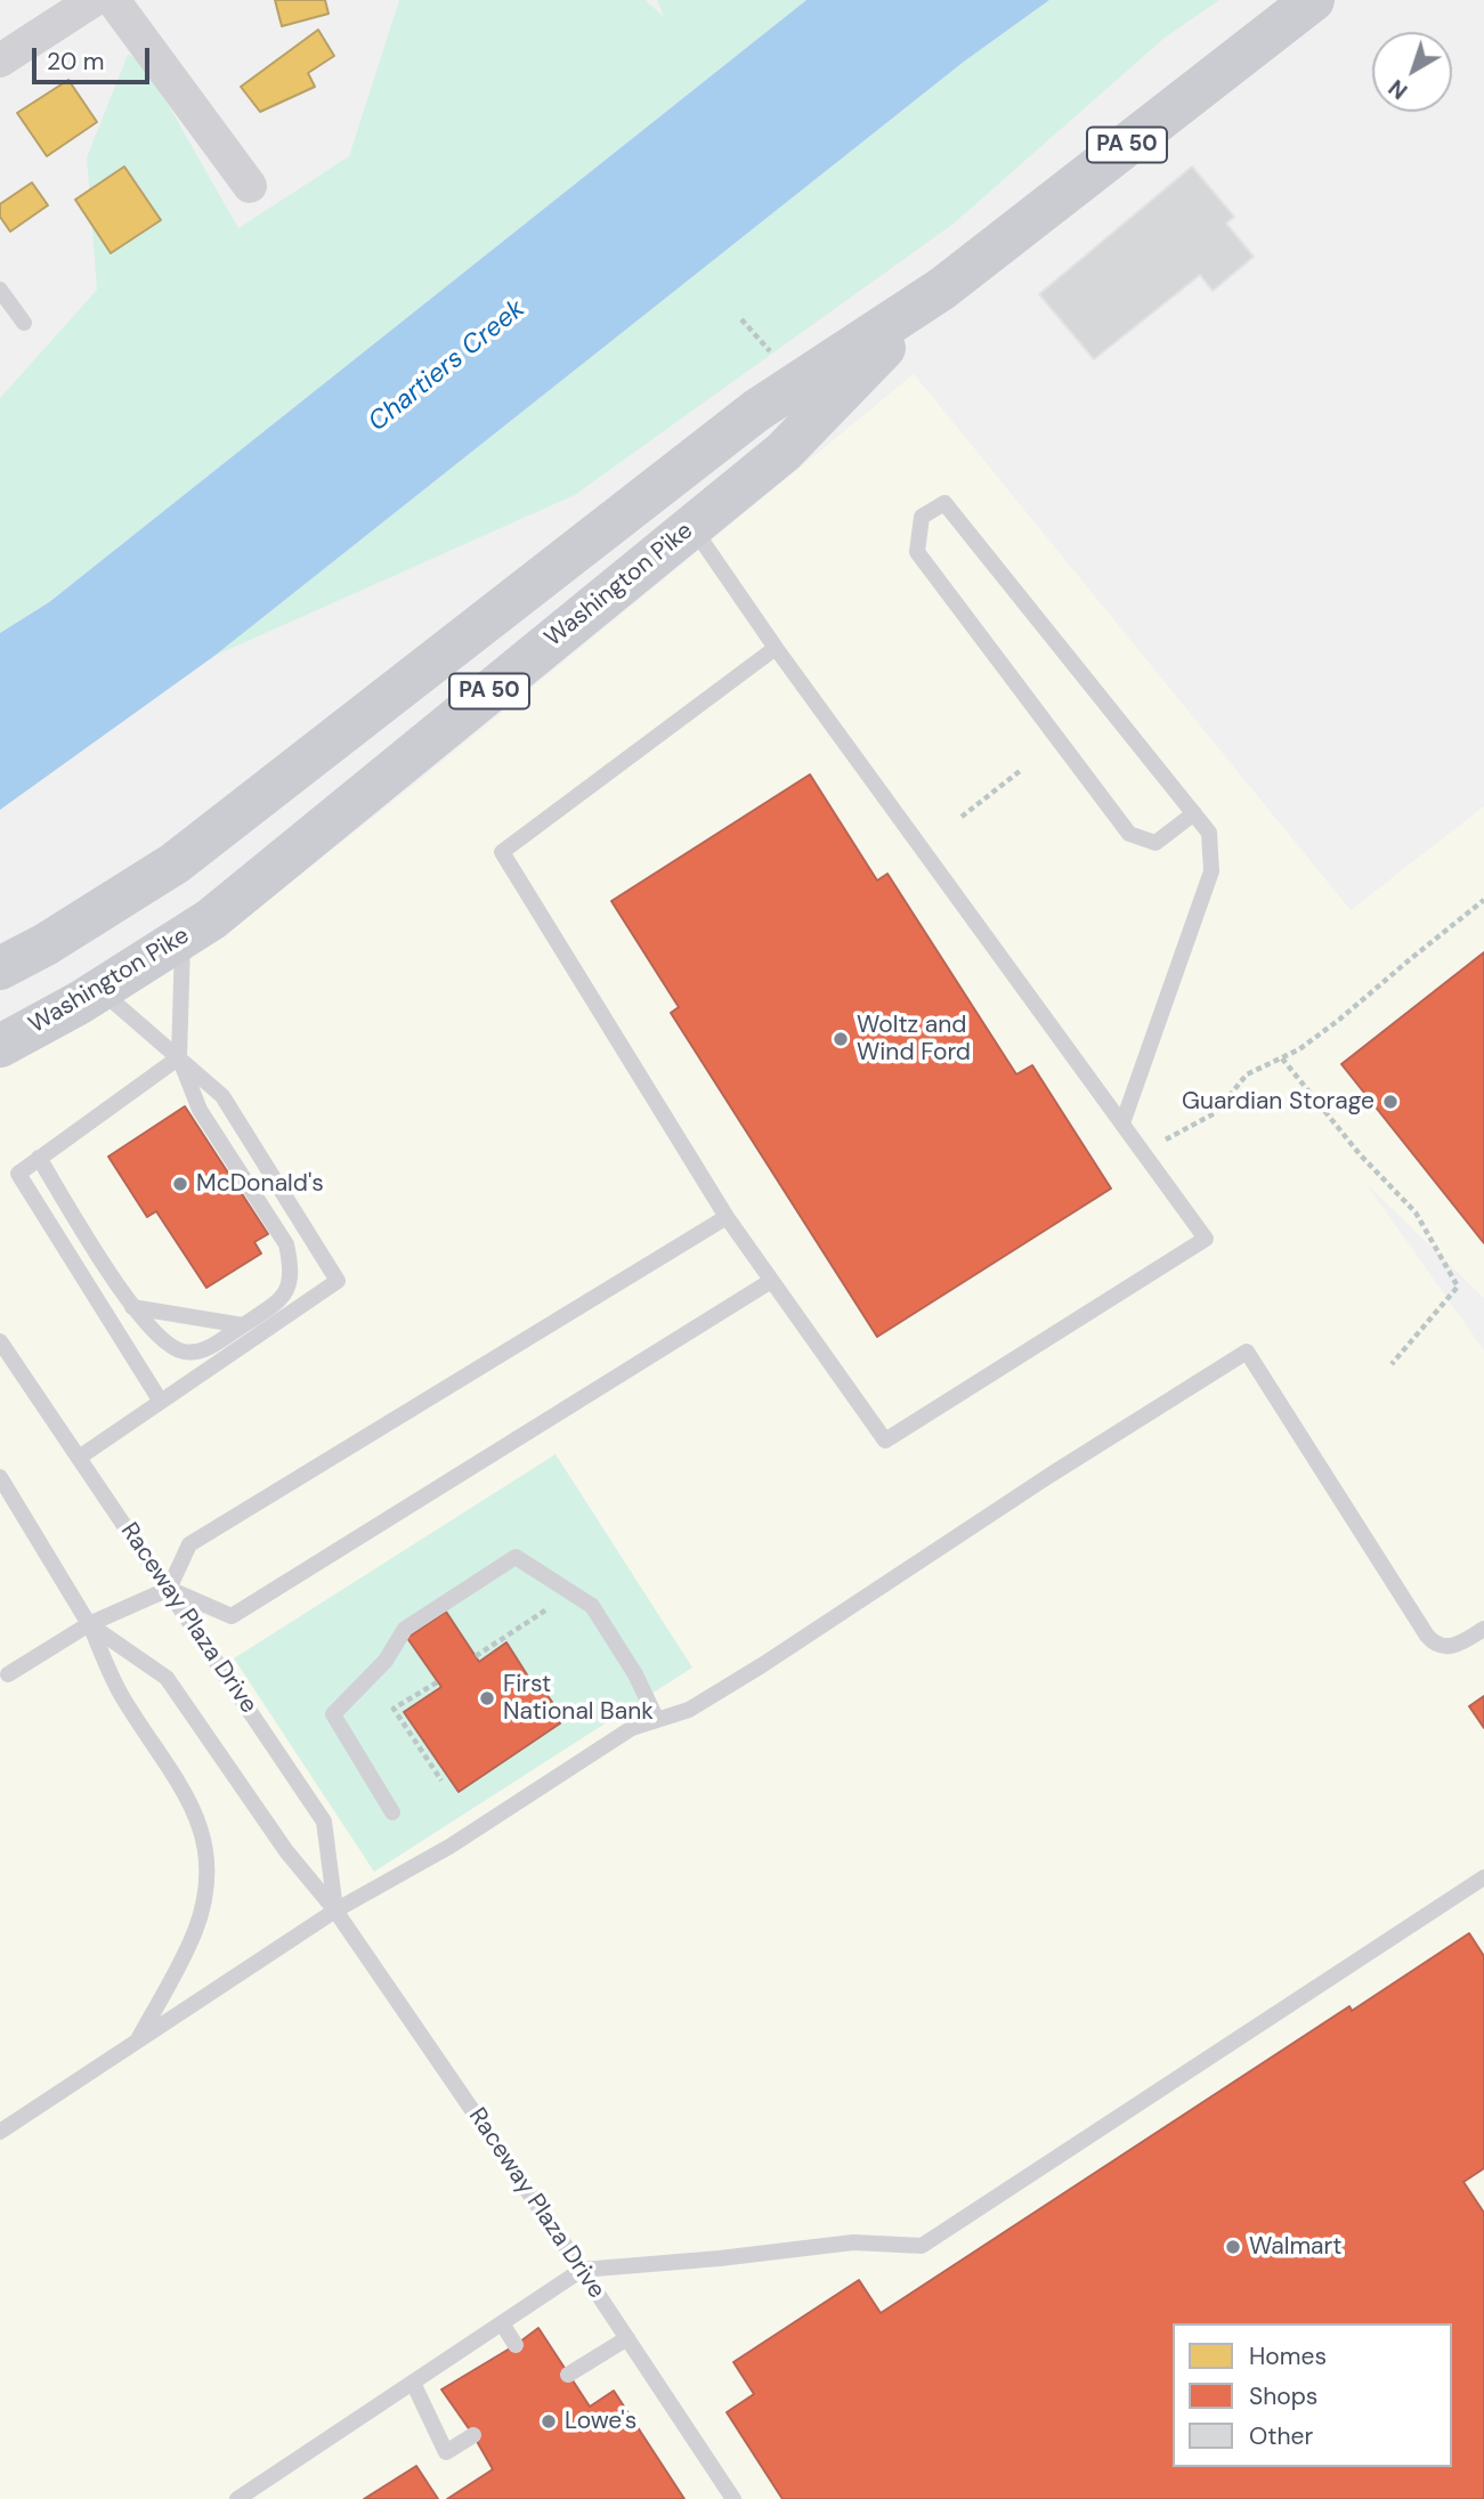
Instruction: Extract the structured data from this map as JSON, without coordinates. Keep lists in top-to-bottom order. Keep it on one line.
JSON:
{"streets":{"main road":["PA 50","Washington Pike"],"lane":["Raceway Plaza Drive"]},"water":["Chartiers Creek"],"places":["Woltz and Wind Ford","Guardian Storage","McDonald's","First National Bank","Walmart","Lowe's"],"legend":["Homes","Shops","Other"],"scale_bar":"20 m","north":"bottom left"}
